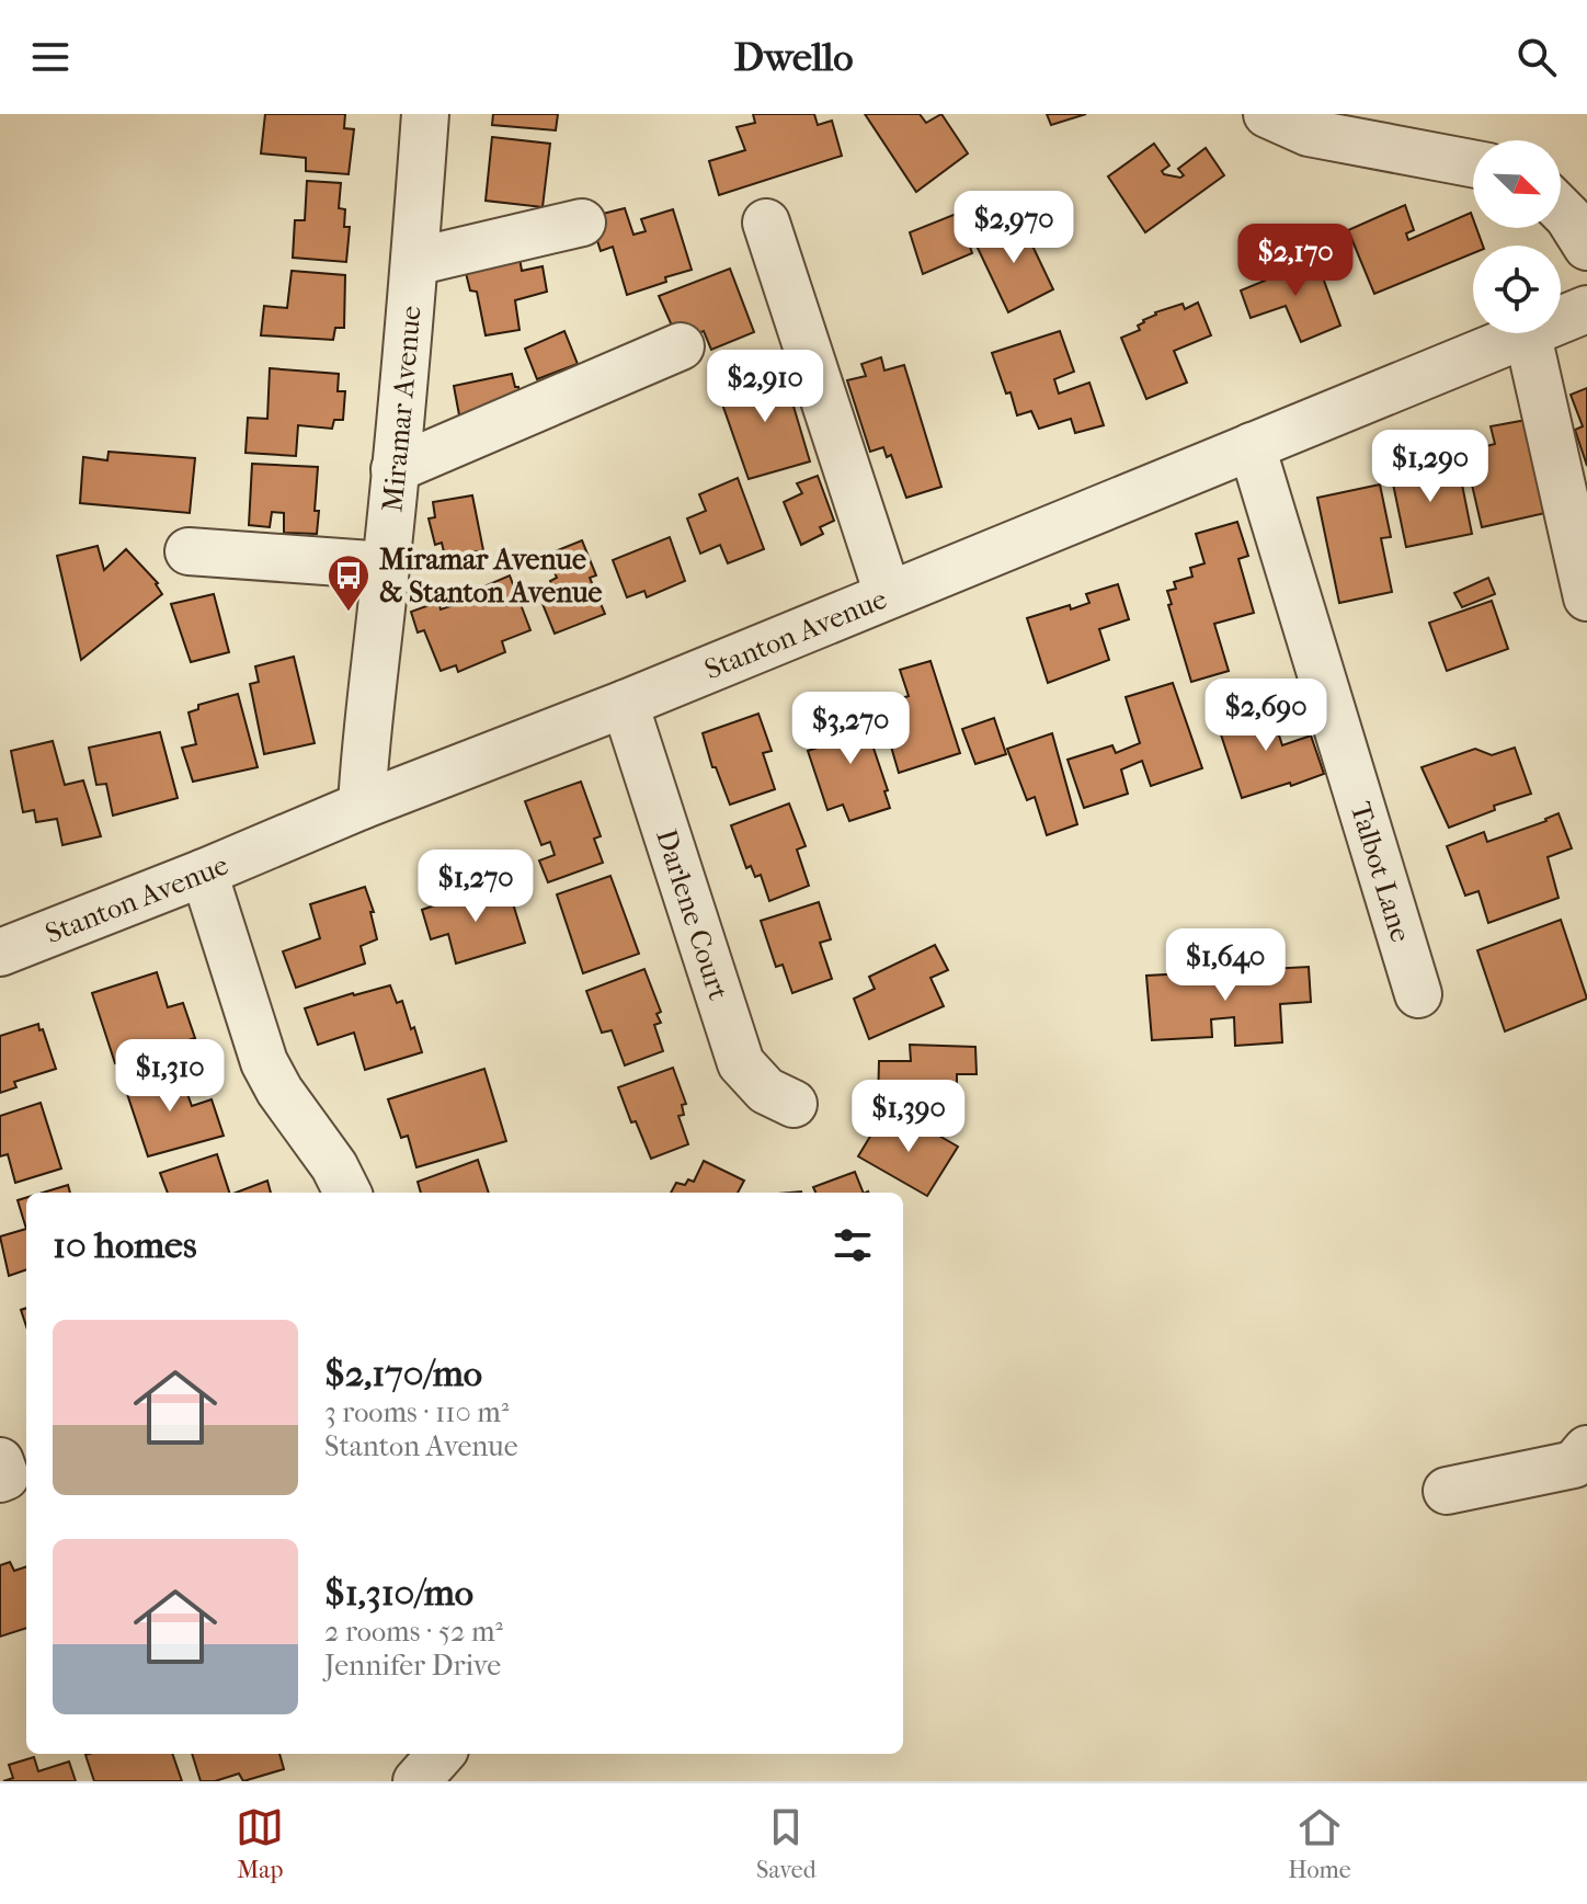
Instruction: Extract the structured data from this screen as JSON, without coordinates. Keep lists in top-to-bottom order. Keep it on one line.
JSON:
{"streets":{"street":["Miramar Avenue","Stanton Avenue","Talbot Lane","Darlene Court"]},"crossings":[["Miramar Avenue","Stanton Avenue"],["Stanton Avenue","Talbot Lane"],["Stanton Avenue","Darlene Court"]],"places":{"bus stop":["Miramar Avenue & Stanton Avenue"]},"north":"bottom right","page":{"header":"Dwello","price":["$2,970","$2,170","$2,910","$1,290","$2,690","$3,270","$1,270","$1,640","$1,310","$1,390"],"heading":"10 homes","list":[{"name":"$2,170/mo","note":"3 rooms · 110 m² · Stanton Avenue"},{"name":"$1,310/mo","note":"2 rooms · 52 m² · Jennifer Drive"}],"tabs":["Map","Saved","Home"]}}
